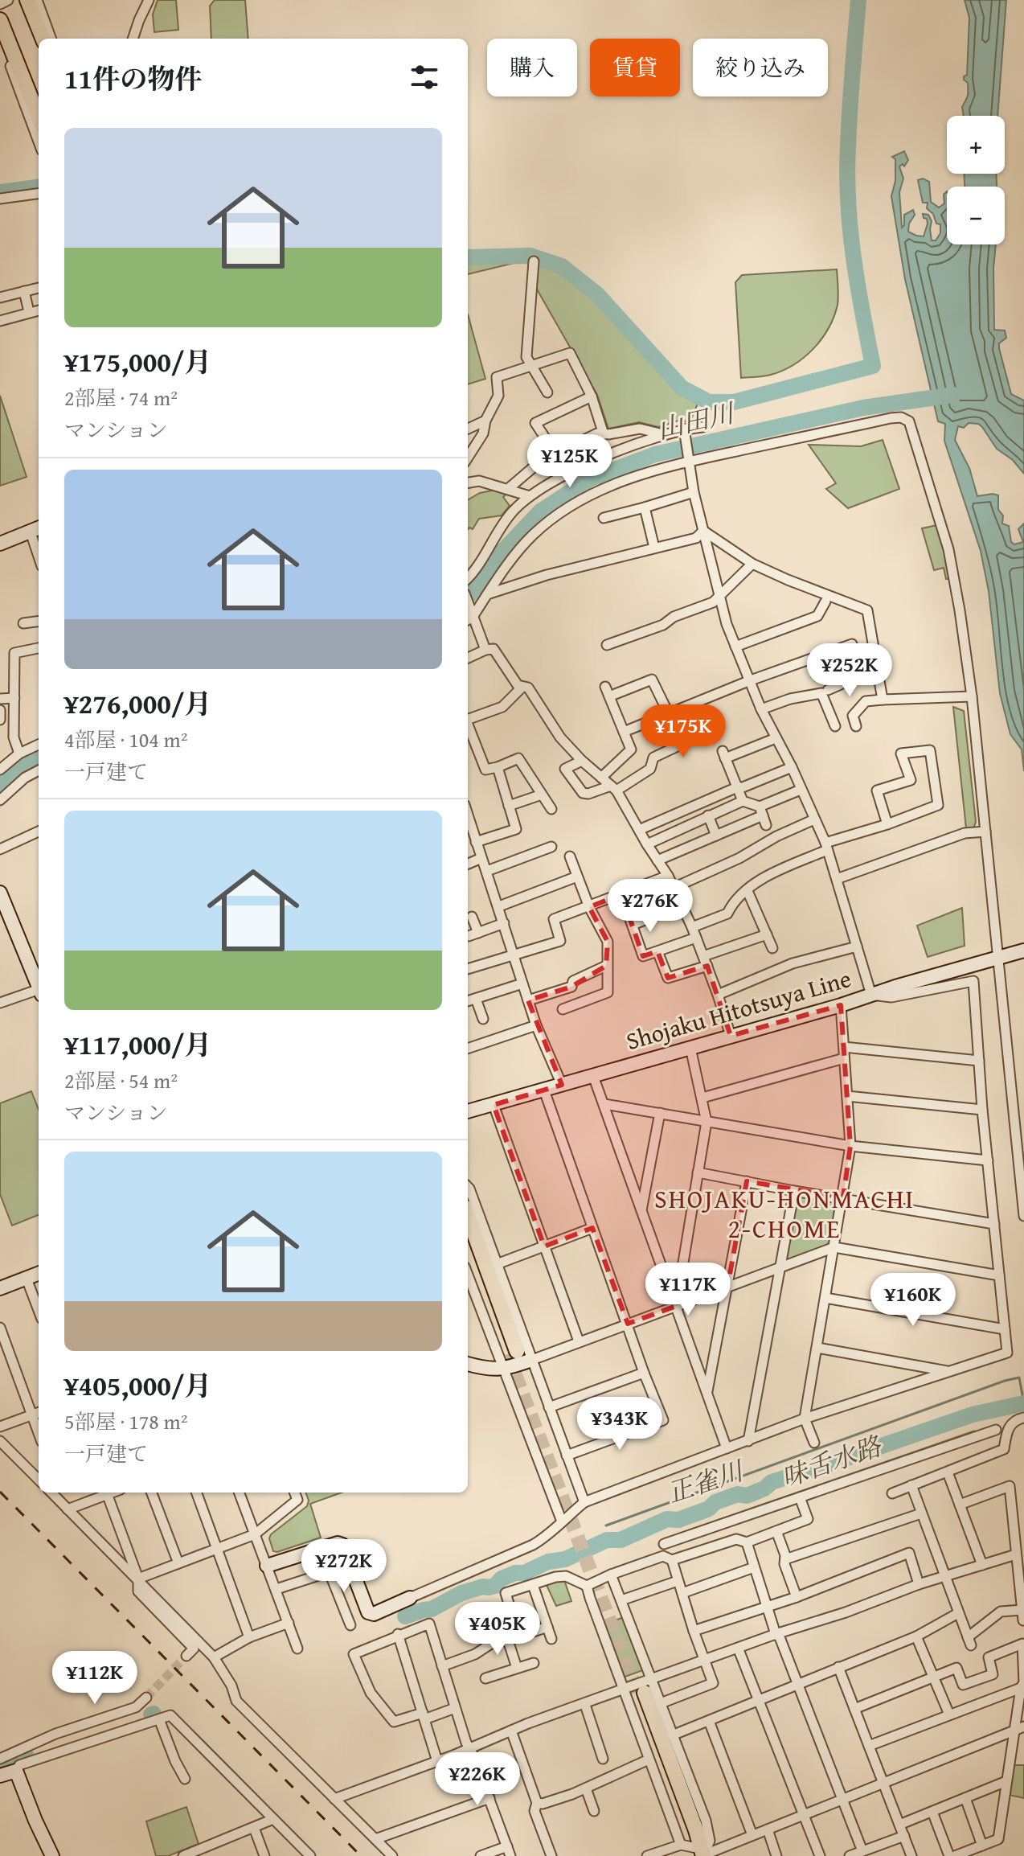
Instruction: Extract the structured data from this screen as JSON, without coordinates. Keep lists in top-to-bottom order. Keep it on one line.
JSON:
{"streets":{"main road":["Shojaku Hitotsuya Line"]},"districts":["SHOJAKU-HONMACHI 2-CHOME"],"water":["山田川","味舌水路","正雀川"],"page":{"chip":["購入","賃貸","絞り込み"],"heading":"11件の物件","map_buttons":["+","−"],"list":[{"name":"¥175,000/月","note":"2部屋 · 74 m² · マンション"},{"name":"¥276,000/月","note":"4部屋 · 104 m² · 一戸建て"},{"name":"¥117,000/月","note":"2部屋 · 54 m² · マンション"},{"name":"¥405,000/月","note":"5部屋 · 178 m² · 一戸建て"}],"price":["¥125K","¥252K","¥175K","¥276K","¥117K","¥160K","¥343K","¥272K","¥405K","¥112K","¥226K"]}}
